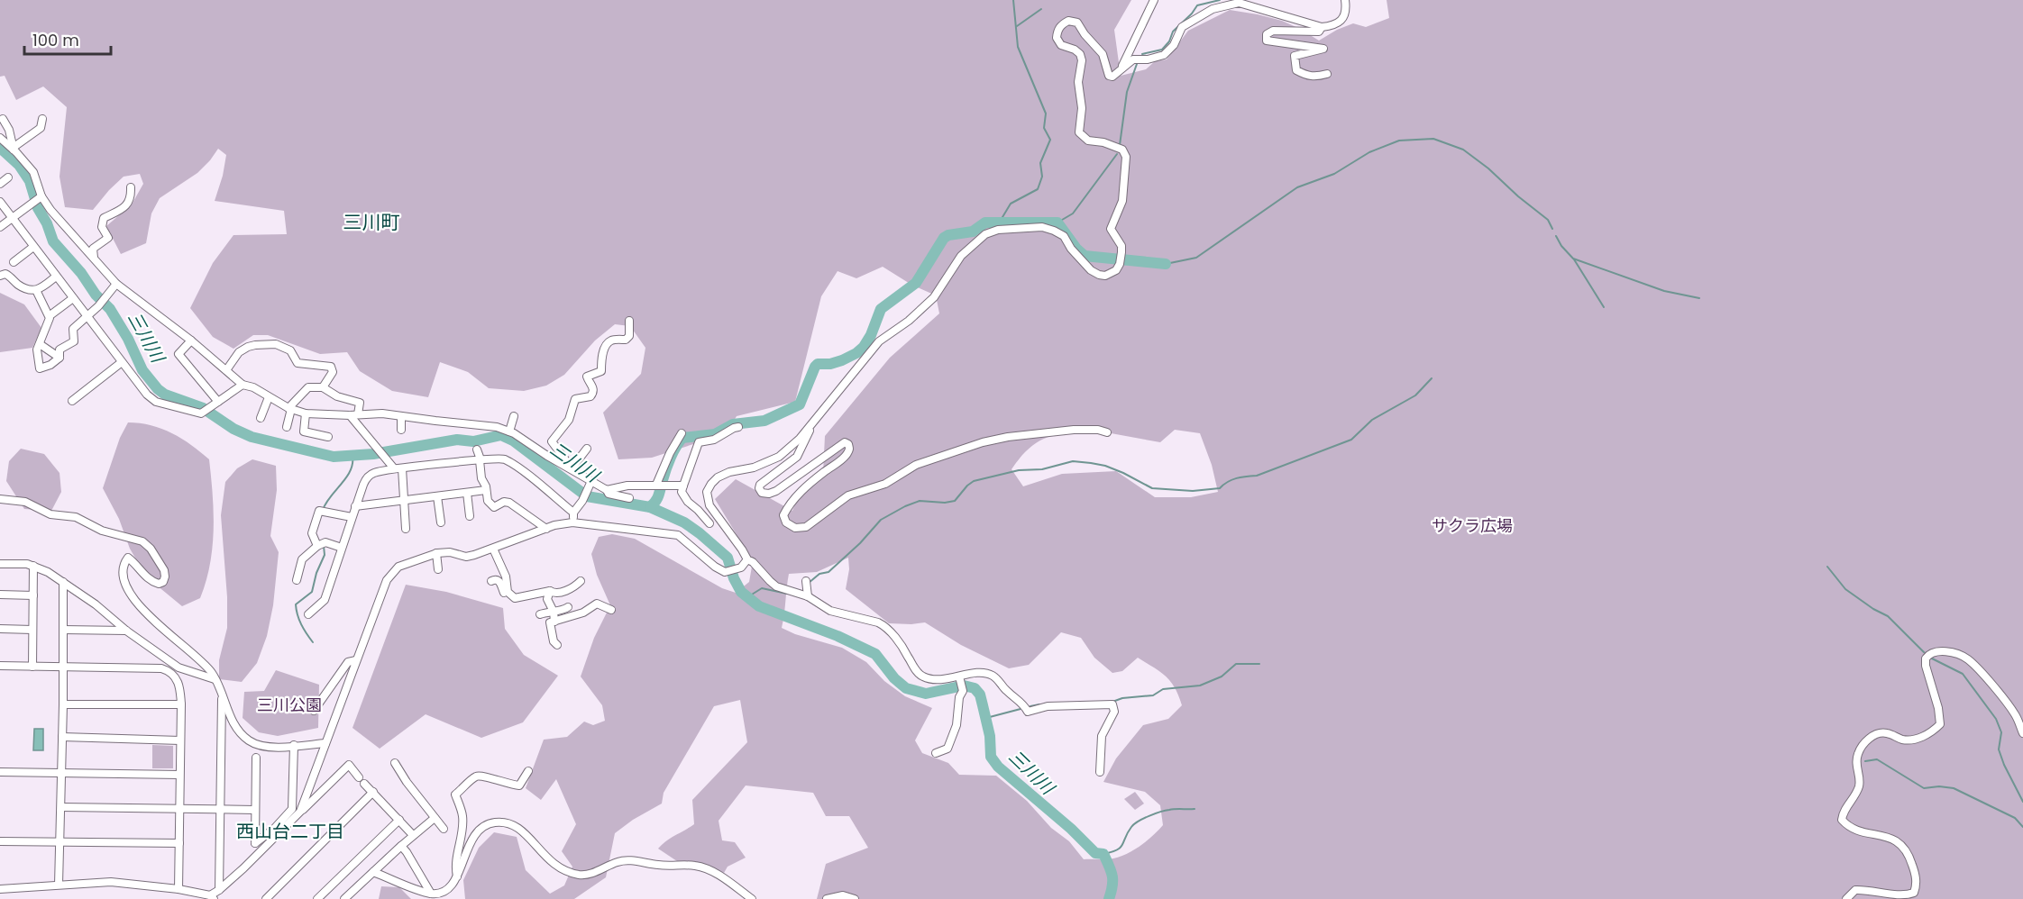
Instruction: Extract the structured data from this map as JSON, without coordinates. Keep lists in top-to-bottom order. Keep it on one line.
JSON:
{"districts":["三川町","西山台二丁目"],"water":["三川川"],"parks":["サクラ広場","三川公園"],"scale_bar":"100 m"}
